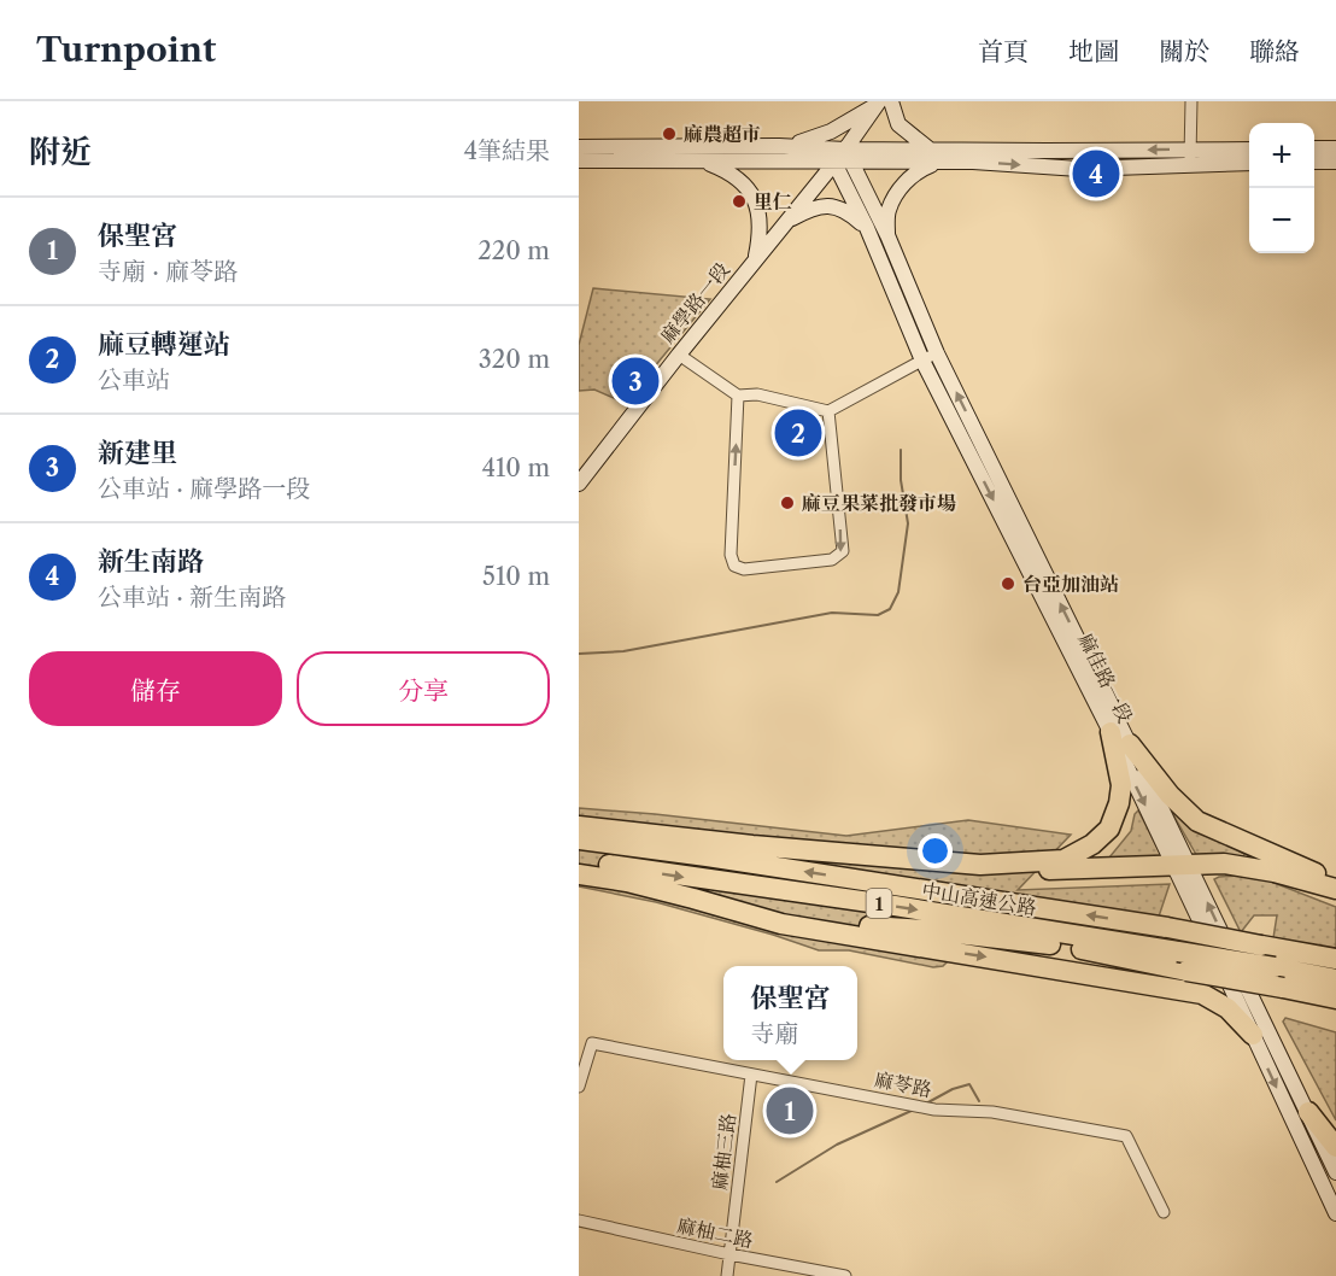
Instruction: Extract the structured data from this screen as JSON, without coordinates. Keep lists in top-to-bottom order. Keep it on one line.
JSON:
{"streets":{"highway":["中山高速公路","1"],"main road":["麻學路一段","麻佳路一段"],"street":["麻苓路","麻柚三路","麻柚二路"]},"crossings":[["麻學路一段","麻佳路一段"],["麻苓路","麻柚三路"],["麻柚三路","麻柚二路"]],"places":["麻農超市","里仁","麻豆果菜批發市場","台亞加油站"],"page":{"header":"Turnpoint","nav":["首頁","地圖","關於","聯絡"],"heading":["附近","4筆結果"],"map_buttons":["+","−"],"pins":["4","3","2","1"],"list":[{"mark":"1","name":"保聖宮","note":"寺廟 · 麻苓路","value":"220 m"},{"mark":"2","name":"麻豆轉運站","note":"公車站","value":"320 m"},{"mark":"3","name":"新建里","note":"公車站 · 麻學路一段","value":"410 m"},{"mark":"4","name":"新生南路","note":"公車站 · 新生南路","value":"510 m"}],"buttons":["儲存","分享"],"popup":["保聖宮","寺廟"]}}
